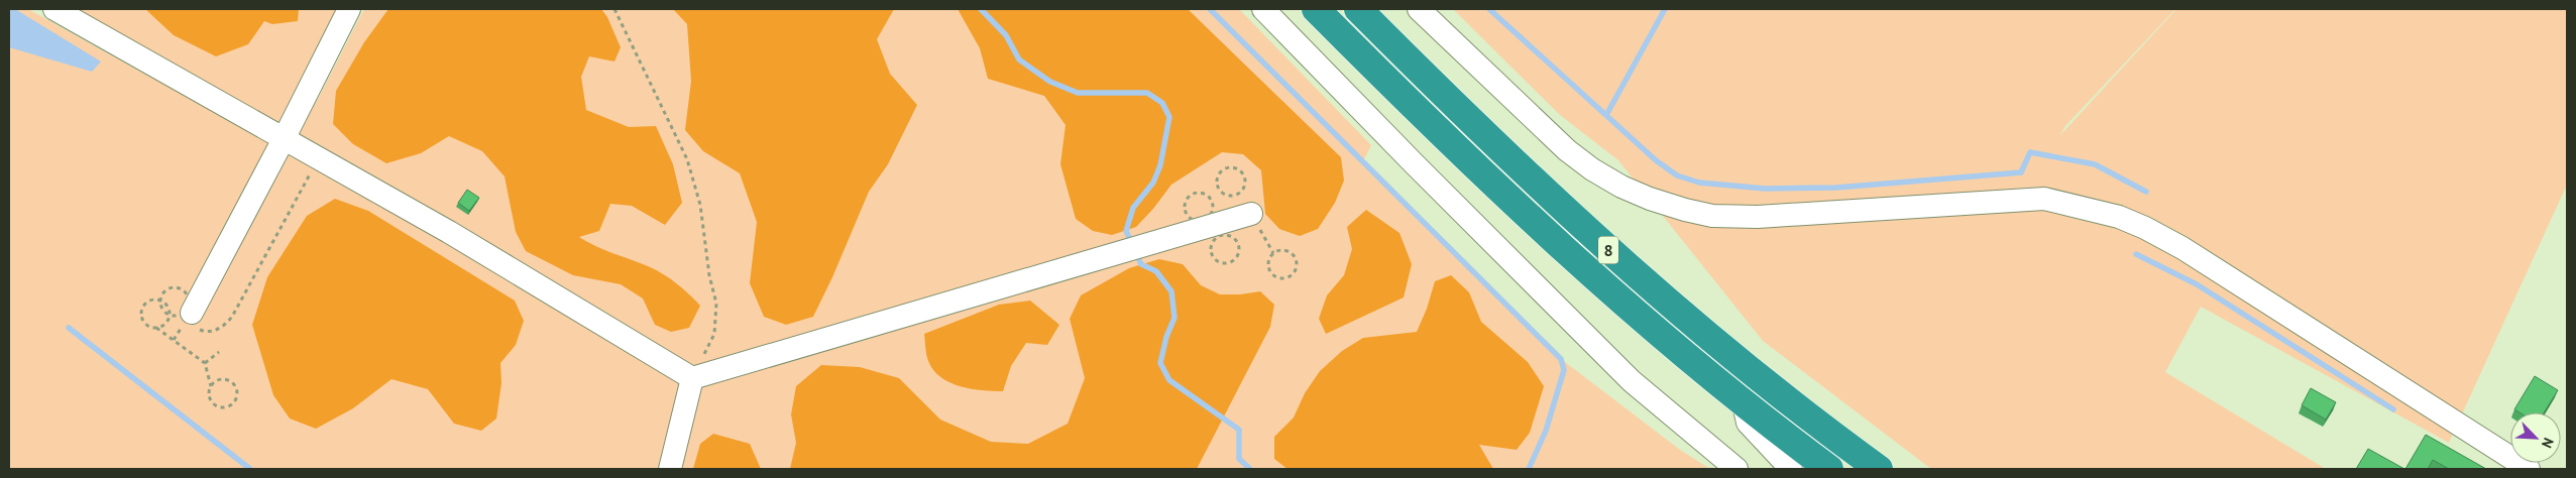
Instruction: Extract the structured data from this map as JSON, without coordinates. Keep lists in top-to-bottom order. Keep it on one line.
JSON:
{"streets":{"highway":["8"]},"north":"bottom right"}
